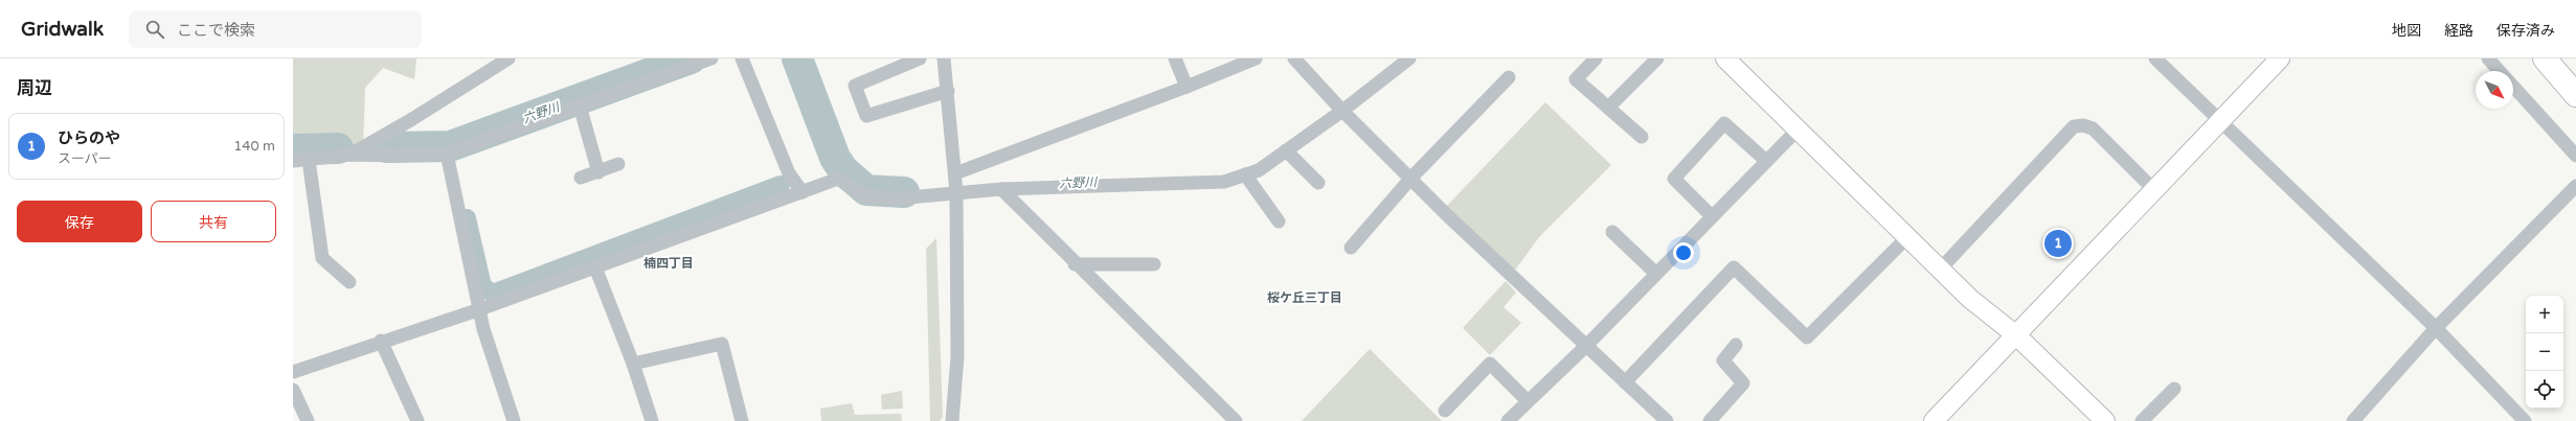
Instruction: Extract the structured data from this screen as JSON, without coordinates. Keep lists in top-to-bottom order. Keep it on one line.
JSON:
{"districts":["楠四丁目","桜ケ丘三丁目"],"water":["六野川"],"north":"bottom right","page":{"header":"Gridwalk","search":"ここで検索","nav":["地図","経路","保存済み"],"heading":"周辺","list":[{"mark":"1","name":"ひらのや","note":"スーパー","value":"140 m"}],"buttons":["保存","共有"],"pins":"1","map_buttons":["+","−"]}}
